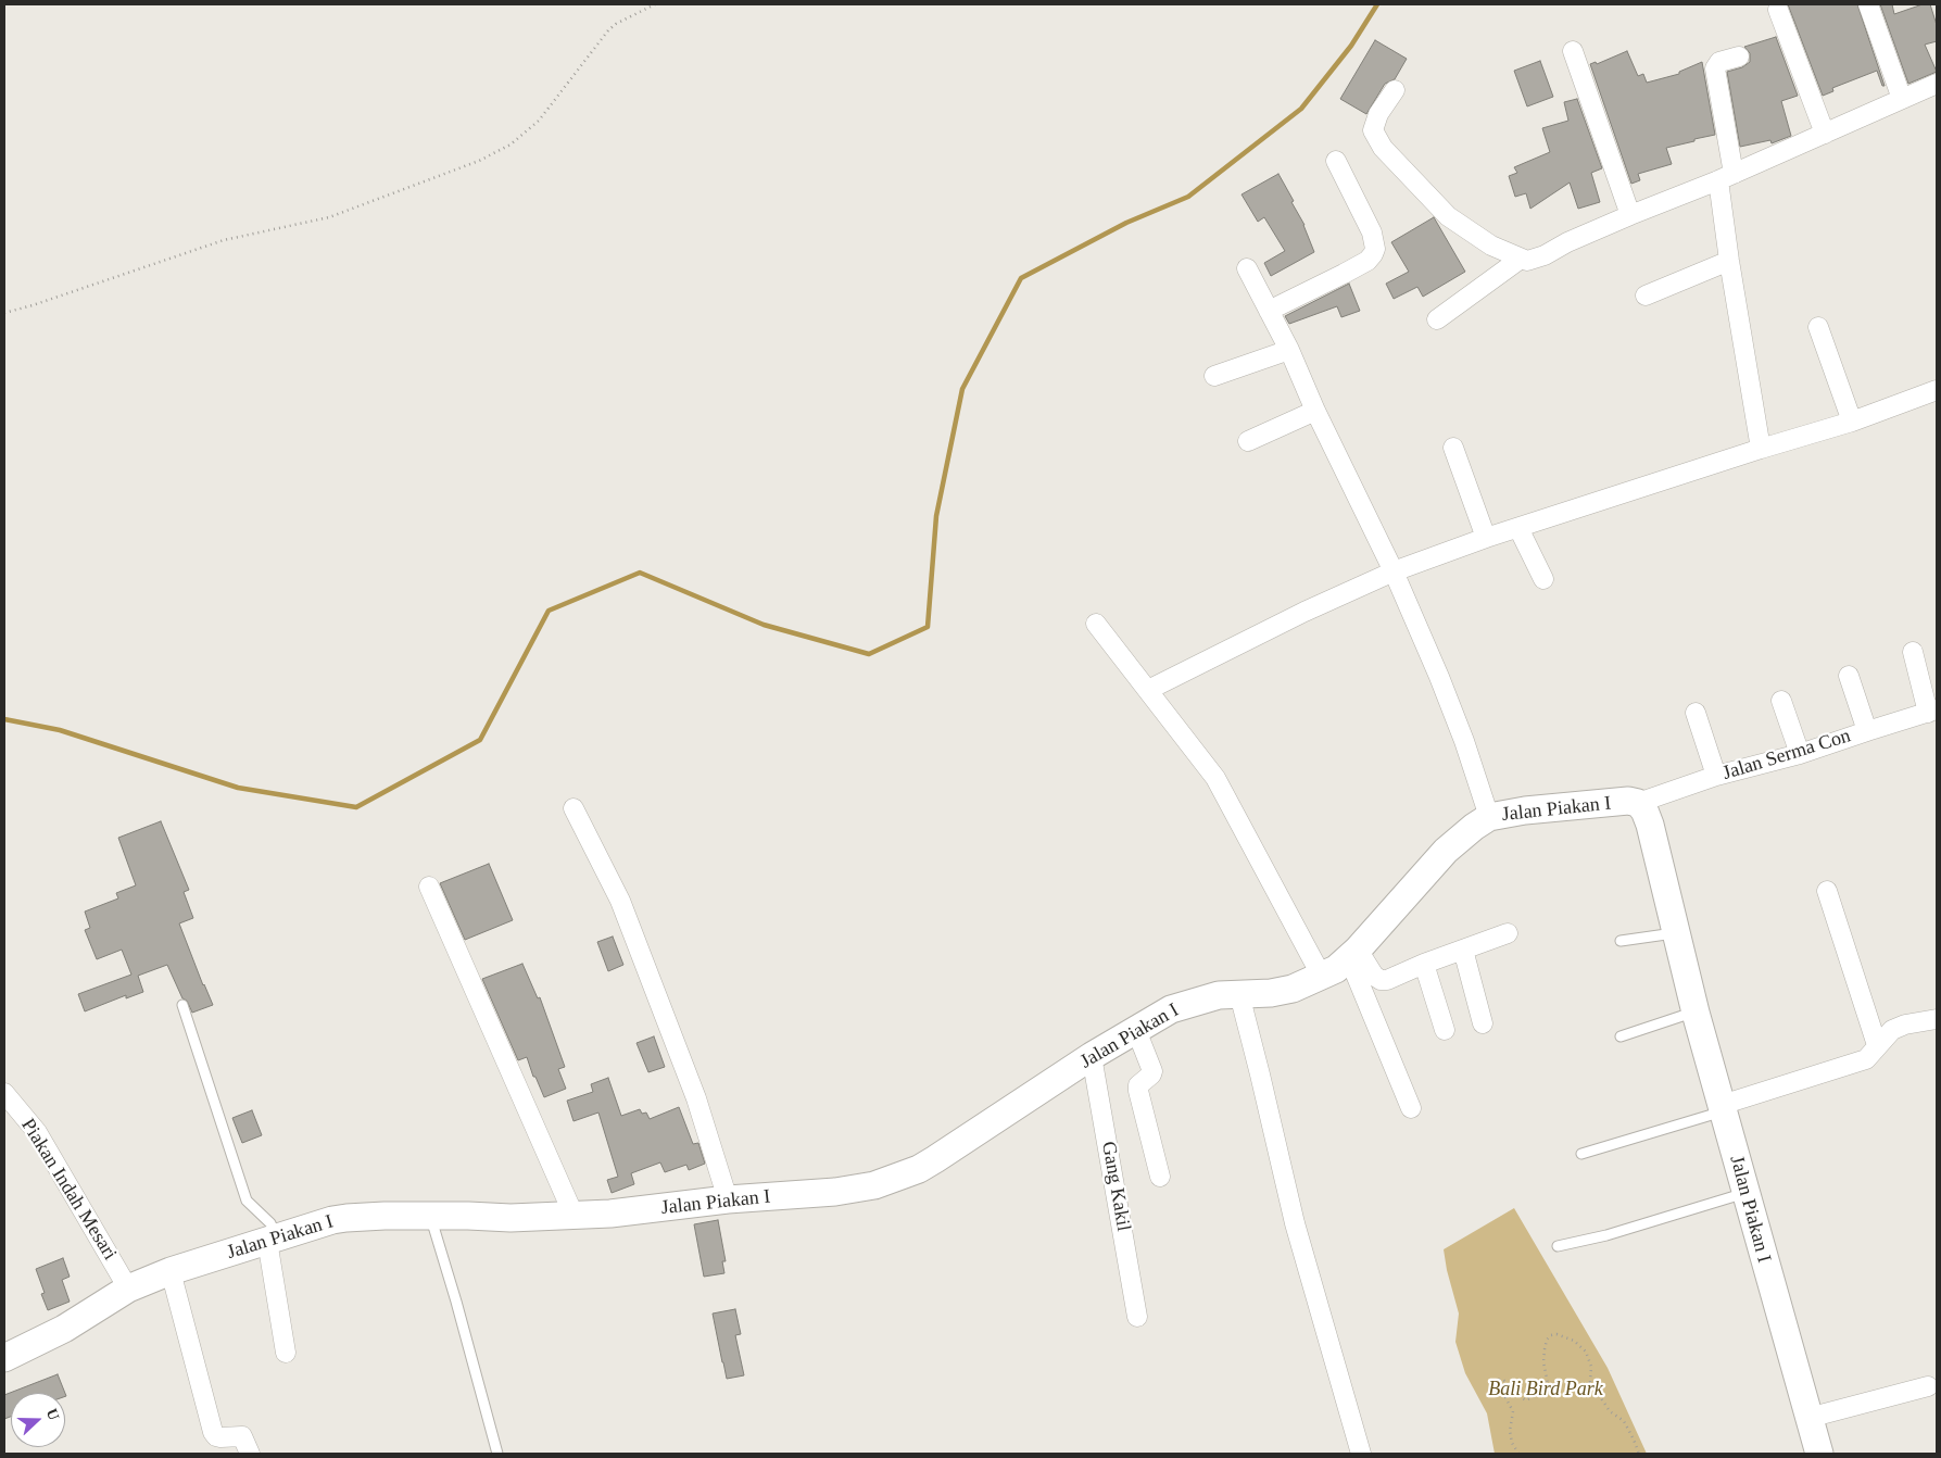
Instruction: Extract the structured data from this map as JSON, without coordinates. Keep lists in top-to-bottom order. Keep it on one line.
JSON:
{"streets":{"street":["Jalan Serma Con","Jalan Piakan I","Gang Kakil","Piakan Indah Mesari"]},"crossings":[["Jalan Serma Con","Jalan Piakan I"],["Jalan Piakan I","Gang Kakil"],["Jalan Piakan I","Piakan Indah Mesari"]],"parks":["Bali Bird Park"],"north":"right"}
